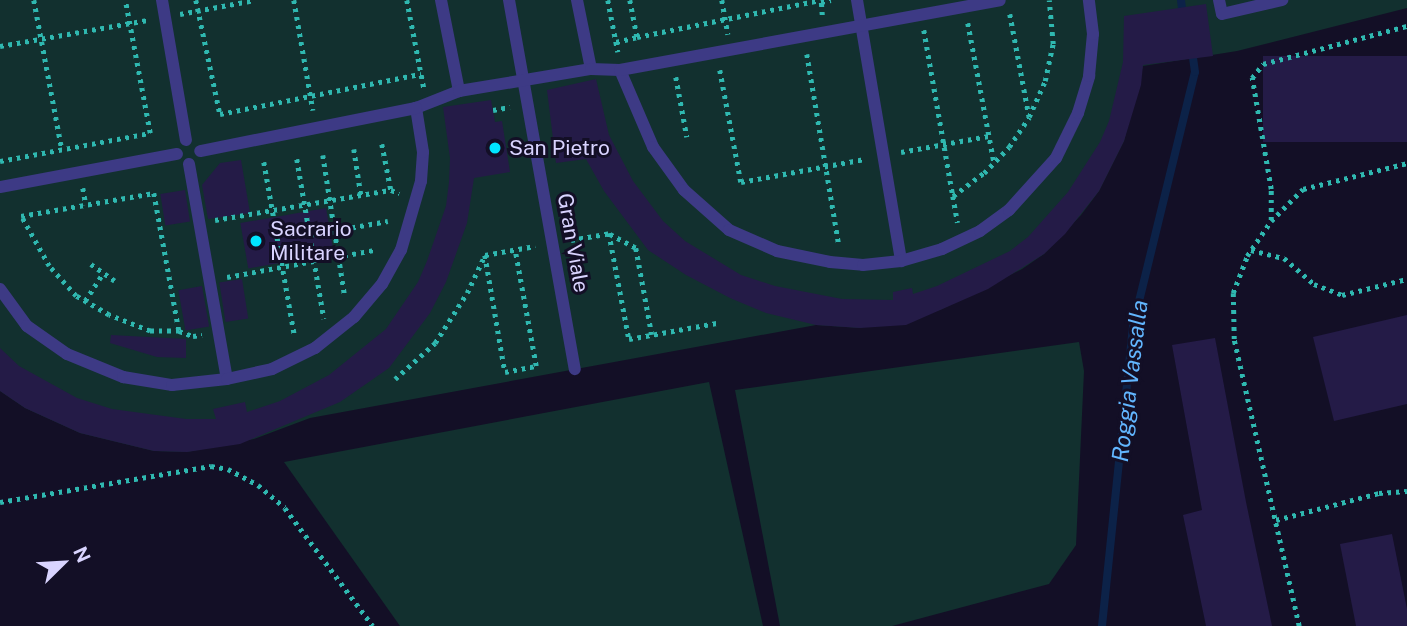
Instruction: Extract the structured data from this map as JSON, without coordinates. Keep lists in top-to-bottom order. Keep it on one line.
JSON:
{"streets":{"lane":["Gran Viale"]},"water":["Roggia Vassalla"],"places":["San Pietro","Sacrario Militare"],"north":"top right"}
